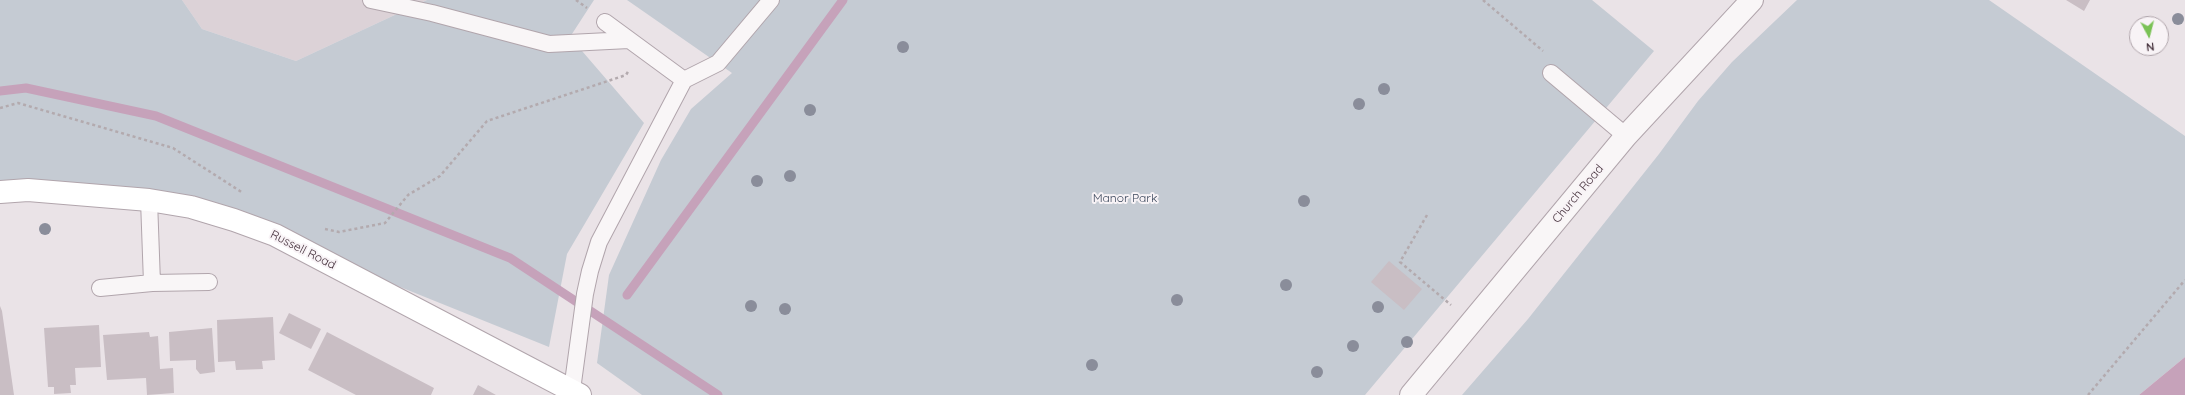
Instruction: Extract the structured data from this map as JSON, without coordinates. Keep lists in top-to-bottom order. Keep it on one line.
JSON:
{"streets":{"main road":["Russell Road"],"street":["Church Road"]},"parks":["Manor Park"],"north":"bottom"}
